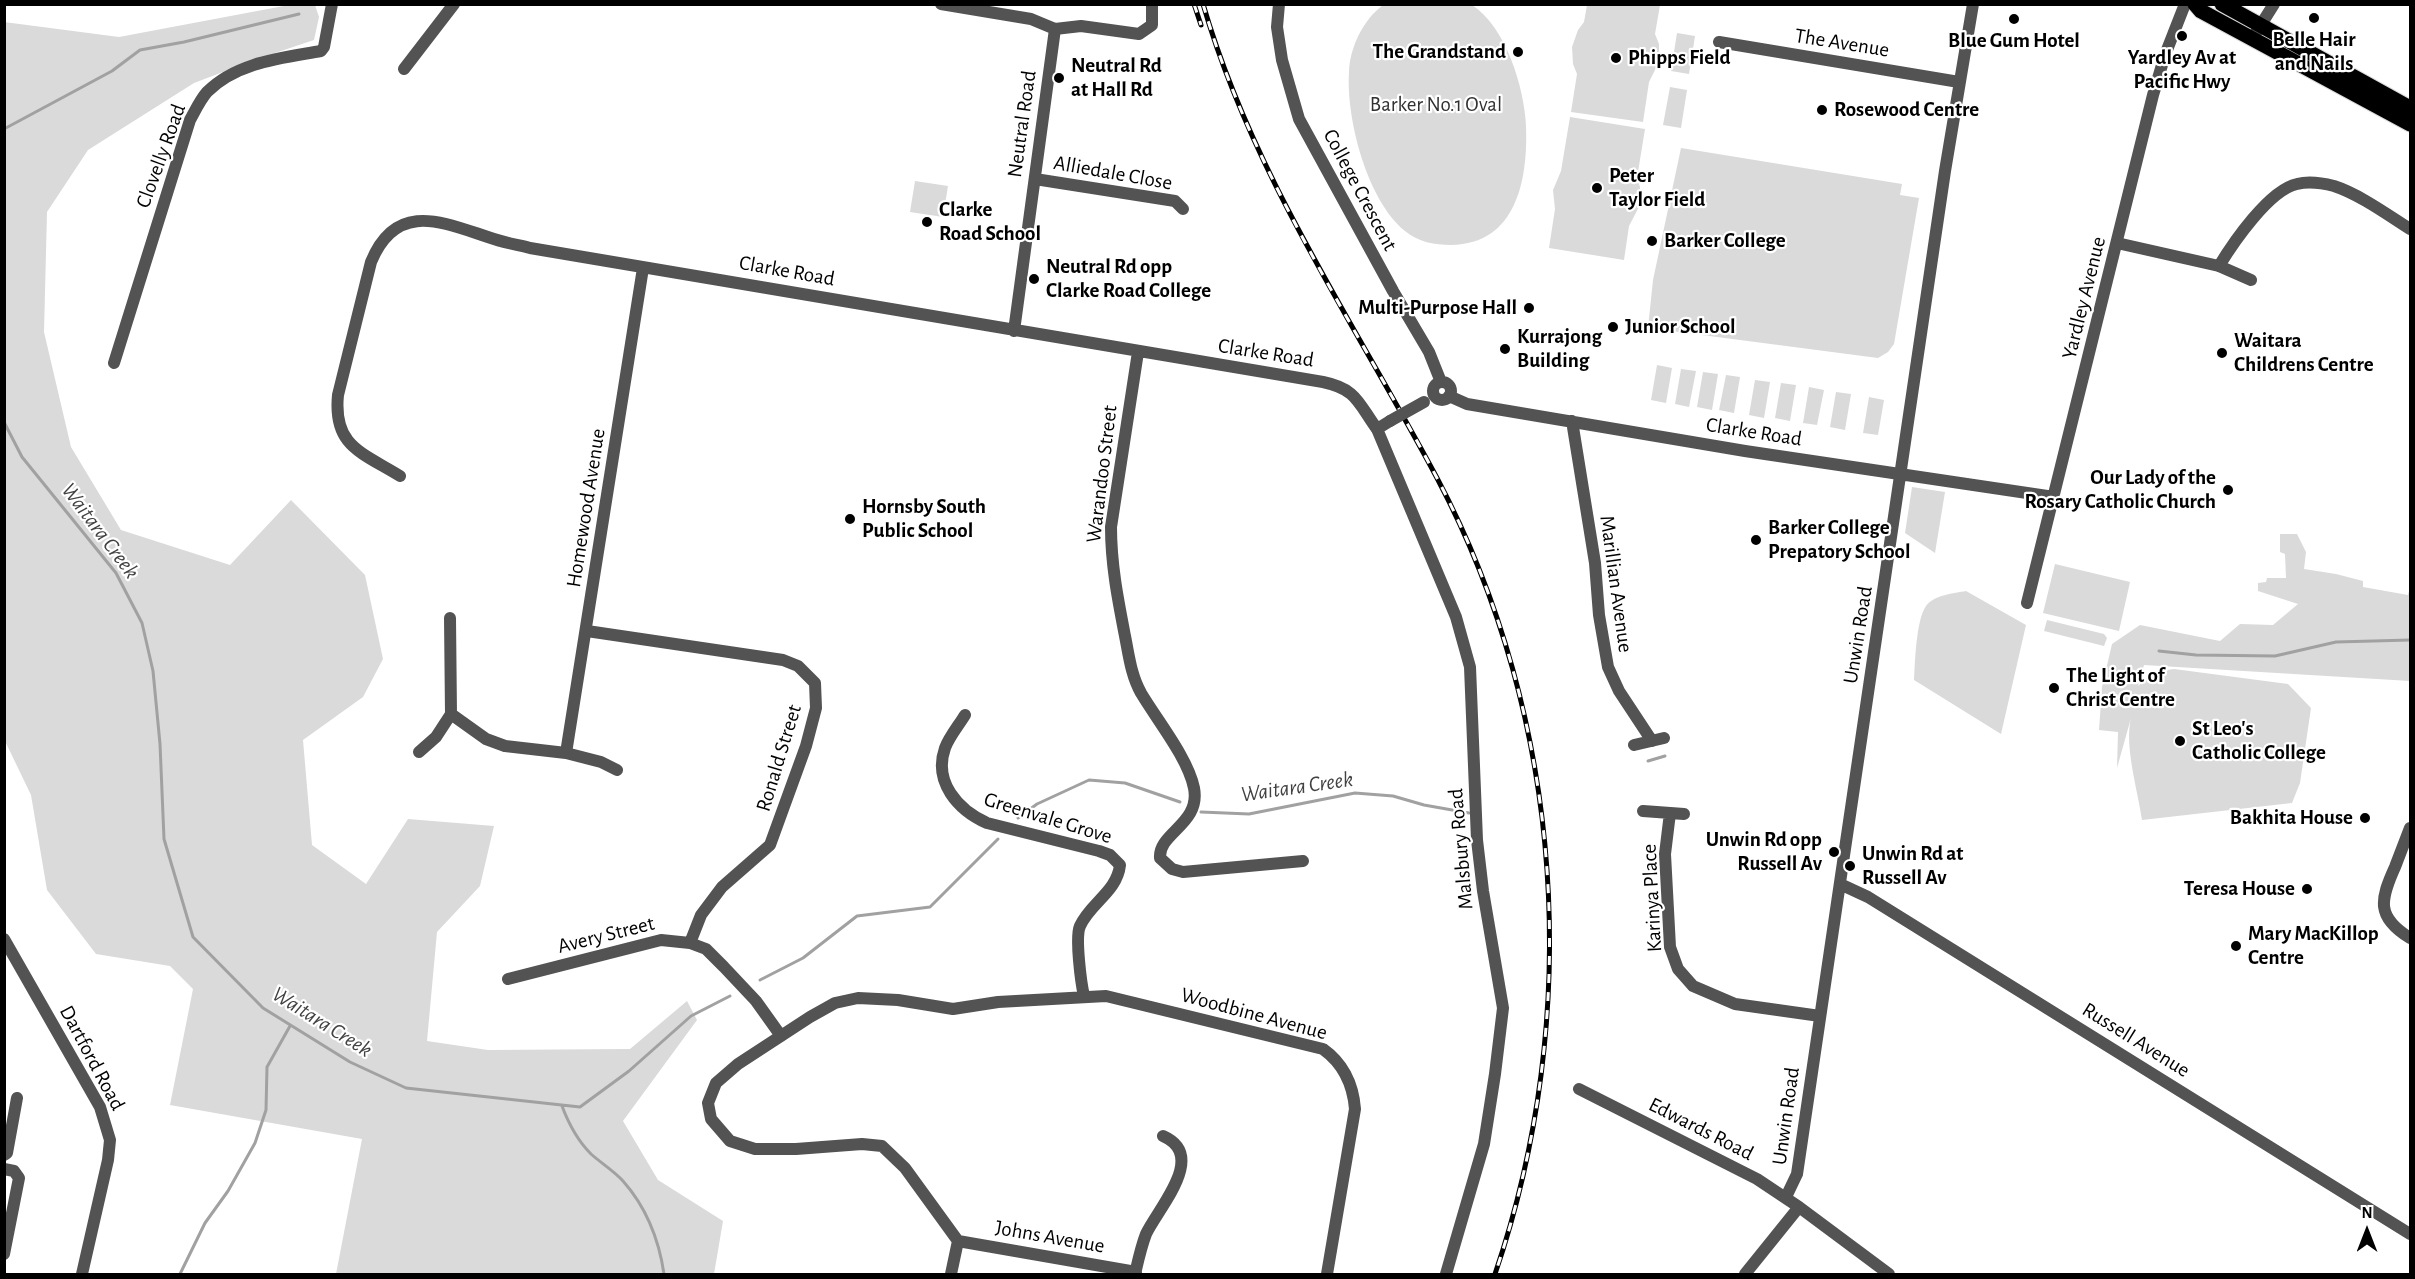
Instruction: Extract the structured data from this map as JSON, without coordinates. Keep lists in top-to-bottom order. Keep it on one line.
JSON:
{"streets":{"street":["The Avenue","Neutral Road","Clovelly Road","Alliedale Close","College Crescent","Clarke Road","Yardley Avenue","Warandoo Street","Homewood Avenue","Marillian Avenue","Unwin Road","Ronald Street","Greenvale Grove","Malsbury Road","Karinya Place","Avery Street","Woodbine Avenue","Russell Avenue","Dartford Road","Edwards Road","Johns Avenue"]},"crossings":[["The Avenue","Unwin Road"],["Neutral Road","Alliedale Close"],["Neutral Road","Clarke Road"],["College Crescent","Clarke Road"],["Clarke Road","Yardley Avenue"],["Clarke Road","Warandoo Street"],["Clarke Road","Homewood Avenue"],["Clarke Road","Marillian Avenue"],["Clarke Road","Unwin Road"],["Clarke Road","Malsbury Road"],["Homewood Avenue","Ronald Street"],["Unwin Road","Karinya Place"],["Unwin Road","Russell Avenue"],["Unwin Road","Edwards Road"],["Ronald Street","Avery Street"],["Greenvale Grove","Woodbine Avenue"],["Avery Street","Woodbine Avenue"],["Woodbine Avenue","Johns Avenue"]],"water":["Waitara Creek"],"parks":["Barker No.1 Oval"],"places":["Belle Hair and Nails","Blue Gum Hotel","Yardley Av at Pacific Hwy","The Grandstand","Phipps Field","Neutral Rd at Hall Rd","Rosewood Centre","Peter Taylor Field","Clarke Road School","Barker College","Neutral Rd opp Clarke Road College","Multi-Purpose Hall","Junior School","Kurrajong Building","Waitara Childrens Centre","Our Lady of the Rosary Catholic Church","Hornsby South Public School","Barker College Prepatory School","The Light of Christ Centre","St Leo's Catholic College","Bakhita House","Unwin Rd opp Russell Av","Unwin Rd at Russell Av","Teresa House","Mary MacKillop Centre"],"north":"top"}
